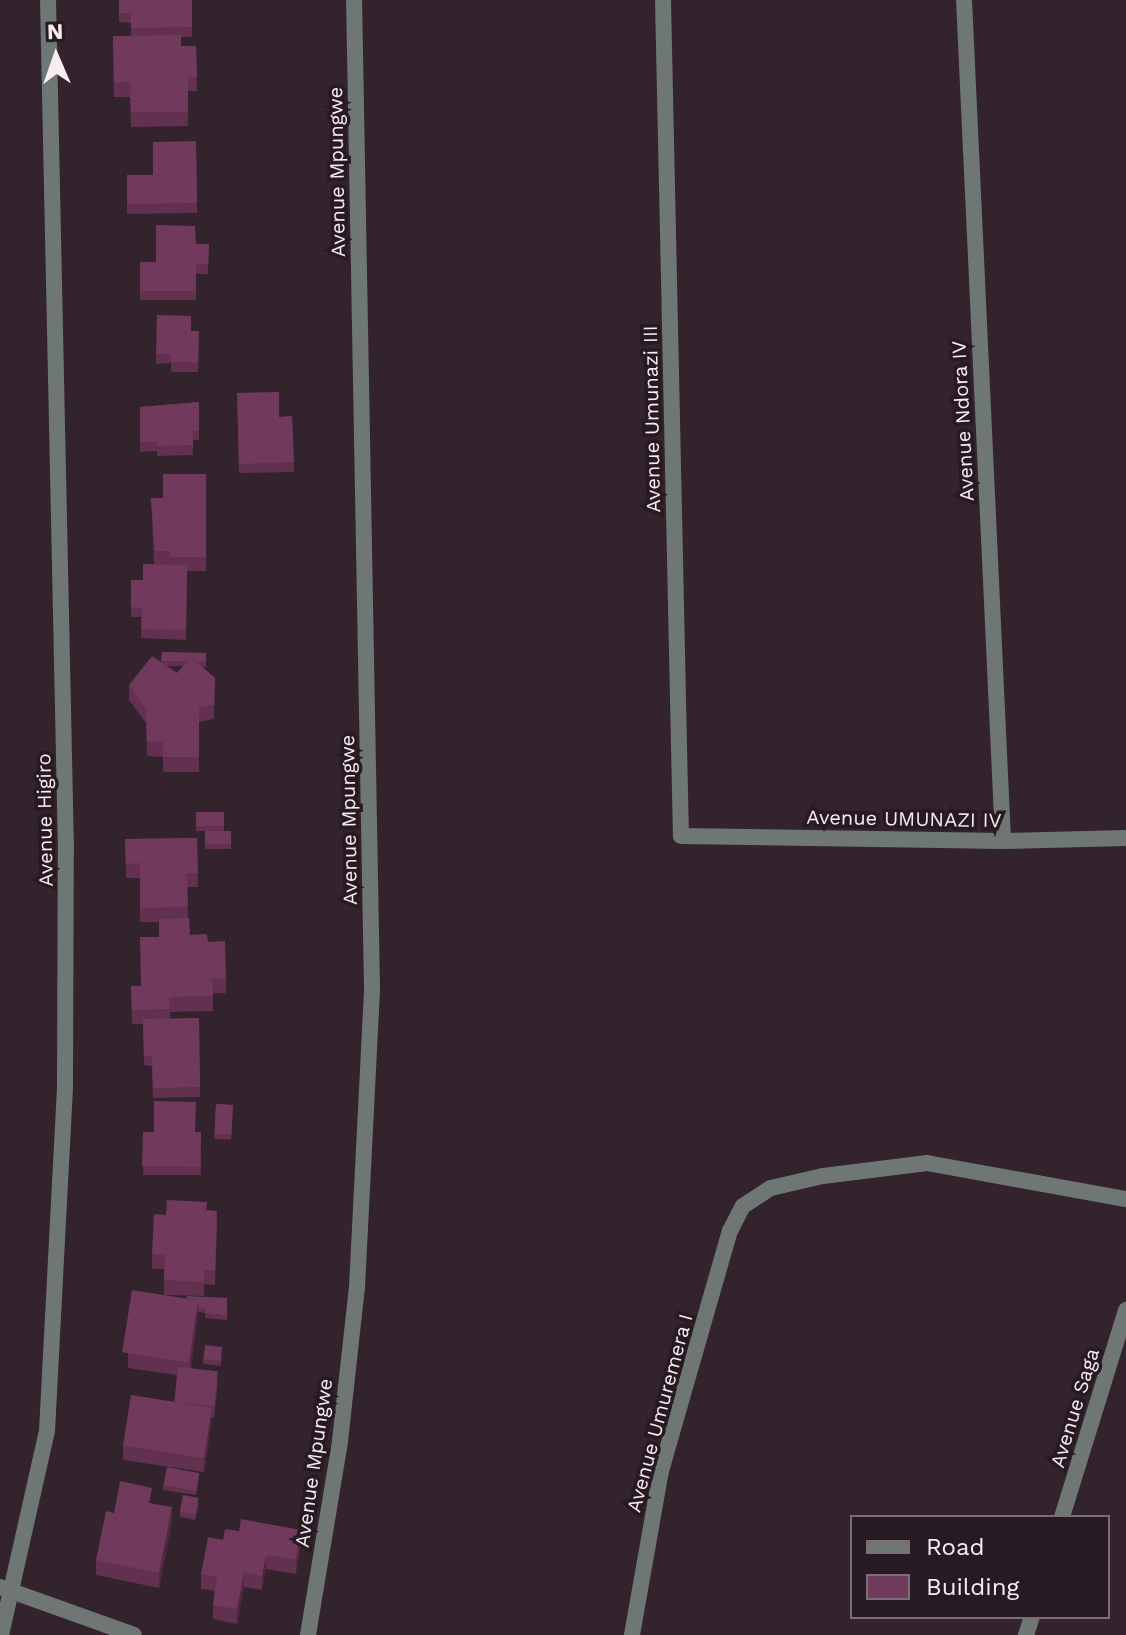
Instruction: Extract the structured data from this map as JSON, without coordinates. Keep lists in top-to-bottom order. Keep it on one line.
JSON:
{"streets":{"street":["Avenue Mpungwe","Avenue Umunazi III","Avenue Ndora IV","Avenue UMUNAZI IV","Avenue Higiro","Avenue Saga","Avenue Umuremera I"]},"crossings":[["Avenue Umunazi III","Avenue UMUNAZI IV"],["Avenue Ndora IV","Avenue UMUNAZI IV"]],"legend":["Road","Building"],"north":"top"}
